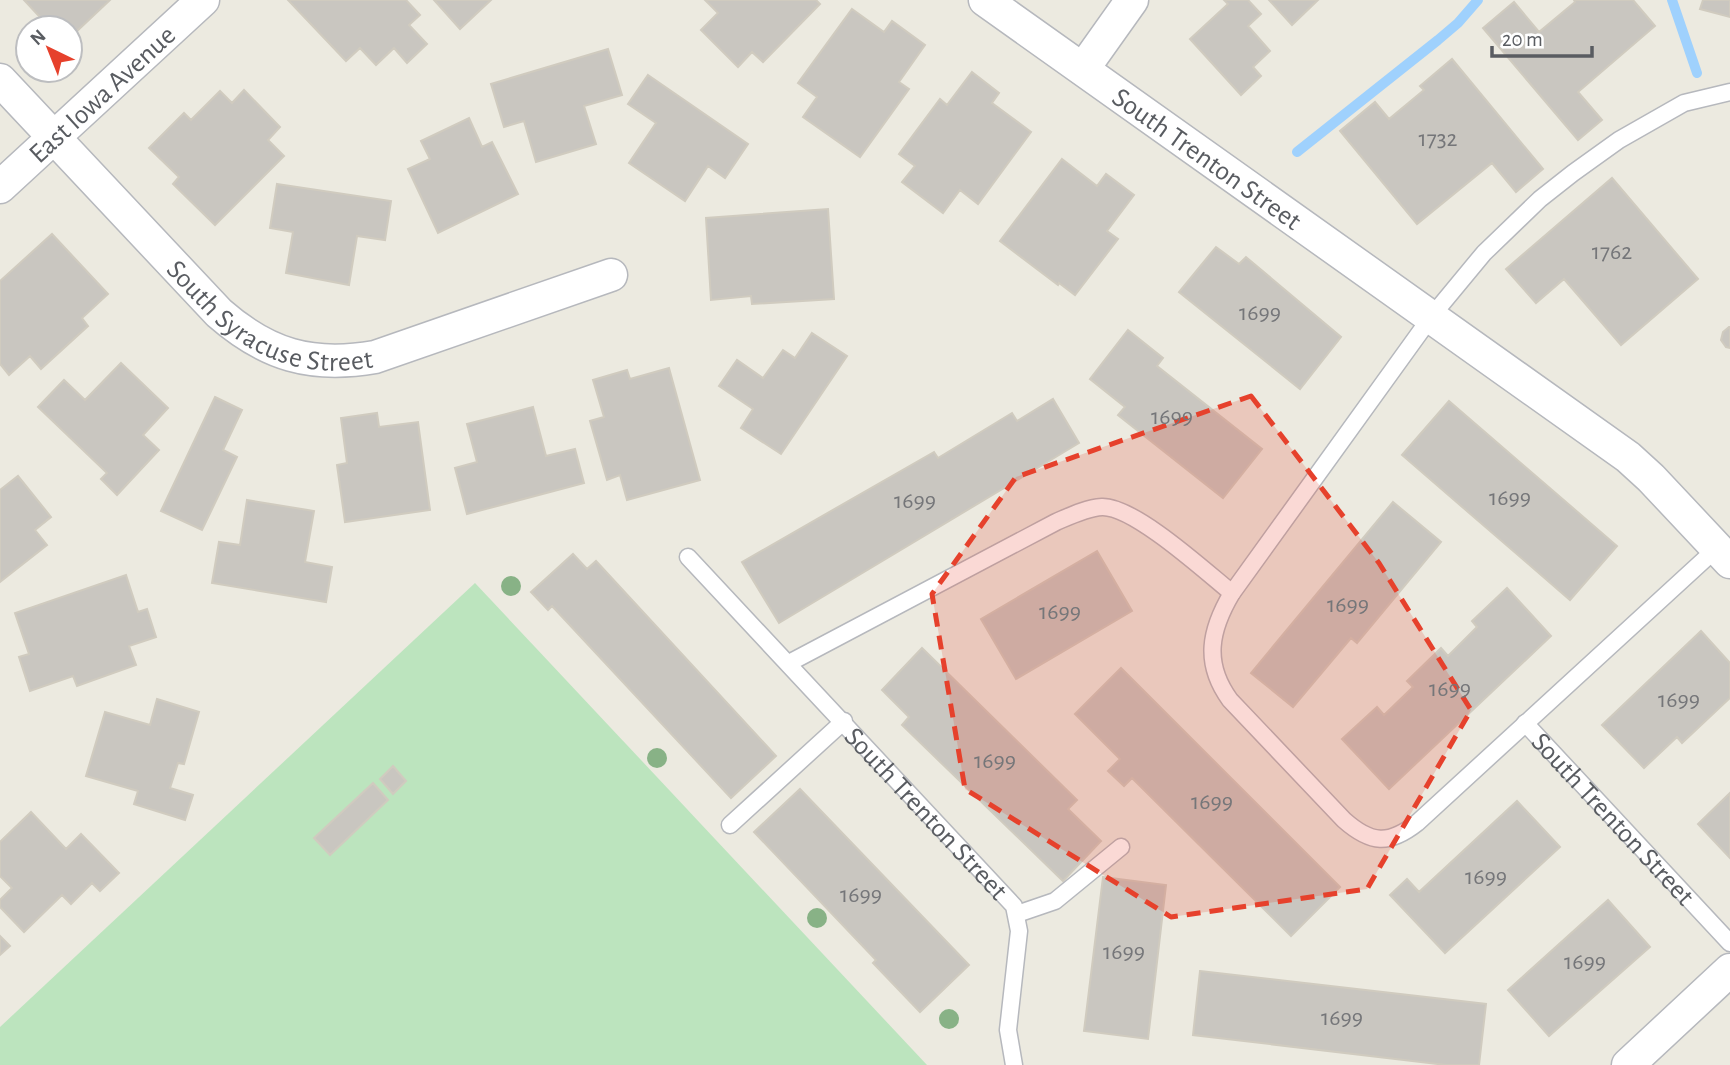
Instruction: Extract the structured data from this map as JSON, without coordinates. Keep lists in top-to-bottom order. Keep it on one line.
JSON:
{"streets":{"street":["East Iowa Avenue","South Trenton Street","South Syracuse Street"]},"crossings":[["East Iowa Avenue","South Syracuse Street"]],"house_numbers":["1732","1762","1699","1699","1699","1699","1699","1699","1699","1699","1699","1699","1699","1699","1699","1699","1699"],"scale_bar":"20 m","north":"top left"}
